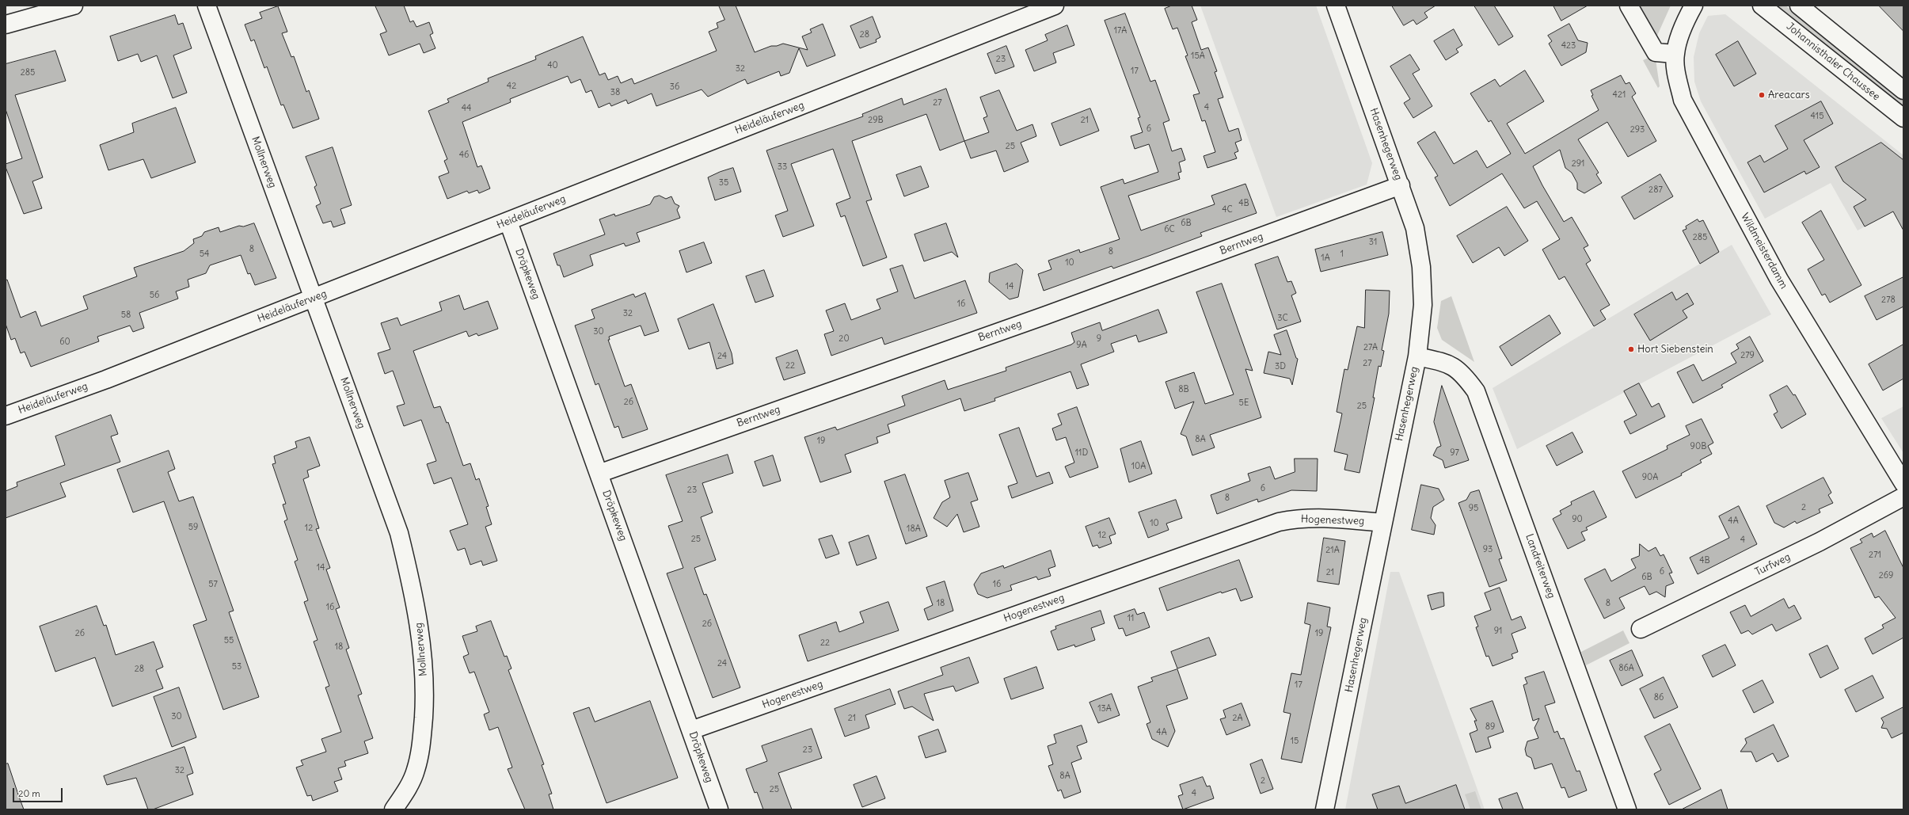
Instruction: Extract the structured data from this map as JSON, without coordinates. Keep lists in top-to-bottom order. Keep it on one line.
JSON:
{"streets":{"street":["Johannisthaler Chaussee","Heideläuferweg","Hasenhegerweg","Mollnerweg","Berntweg","Wildmeisterdamm","Dröpkeweg","Hogenestweg","Turfweg","Landreiterweg"]},"crossings":[["Heideläuferweg","Mollnerweg"],["Heideläuferweg","Dröpkeweg"],["Hasenhegerweg","Berntweg"],["Hasenhegerweg","Hogenestweg"],["Hasenhegerweg","Landreiterweg"],["Berntweg","Dröpkeweg"],["Dröpkeweg","Hogenestweg"]],"places":["Areacars","Hort Siebenstein"],"house_numbers":["17A","28","423","15A","23","40","32","17","285","42","36","38","421","27","4","44","415","29B","21","6","293","25","46","291","33","35","287","4B","4C","6B","6C","285","31","8","8","54","1","1A","10","14","56","278","16","32","58","3C","30","20","9","60","9A","27A","279","24","27","22","3D","8B","26","5E","25","8A","19","90B","11D","97","10A","90A","6","23","8","2","95","90","4A","10","59","12","18A","12","25","4","93","21A","271","4B","14","6","21","269","6B","57","16","18","8","16","11","26","91","26","19","55","22","18","24","53","86A","28","17","86","13A","30","21","2A","89","4A","15","23","32","8A","2","25","4"],"scale_bar":"20 m"}
